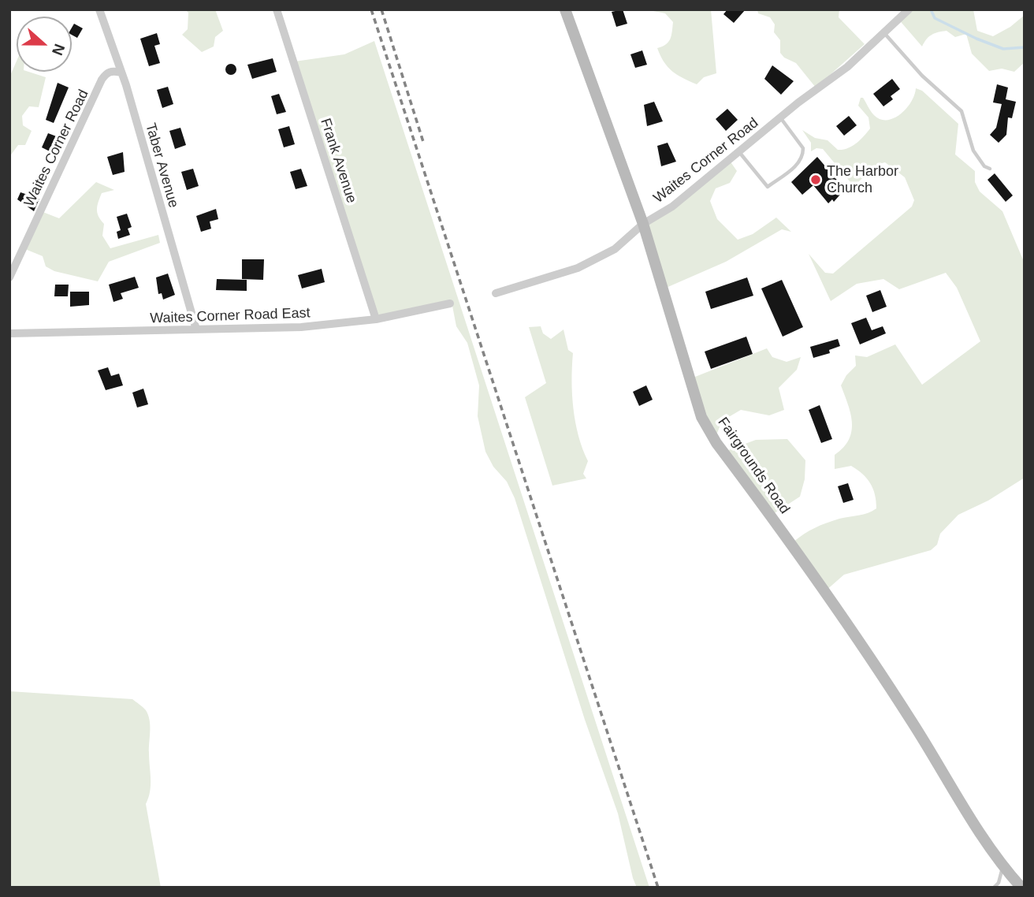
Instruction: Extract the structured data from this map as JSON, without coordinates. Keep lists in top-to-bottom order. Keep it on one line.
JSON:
{"streets":{"street":["Waites Corner Road","Frank Avenue","Taber Avenue","Waites Corner Road East","Fairgrounds Road"]},"crossings":[["Waites Corner Road","Taber Avenue"],["Waites Corner Road","Fairgrounds Road"],["Frank Avenue","Waites Corner Road East"],["Taber Avenue","Waites Corner Road East"]],"places":["The Harbor Church"],"north":"right"}
